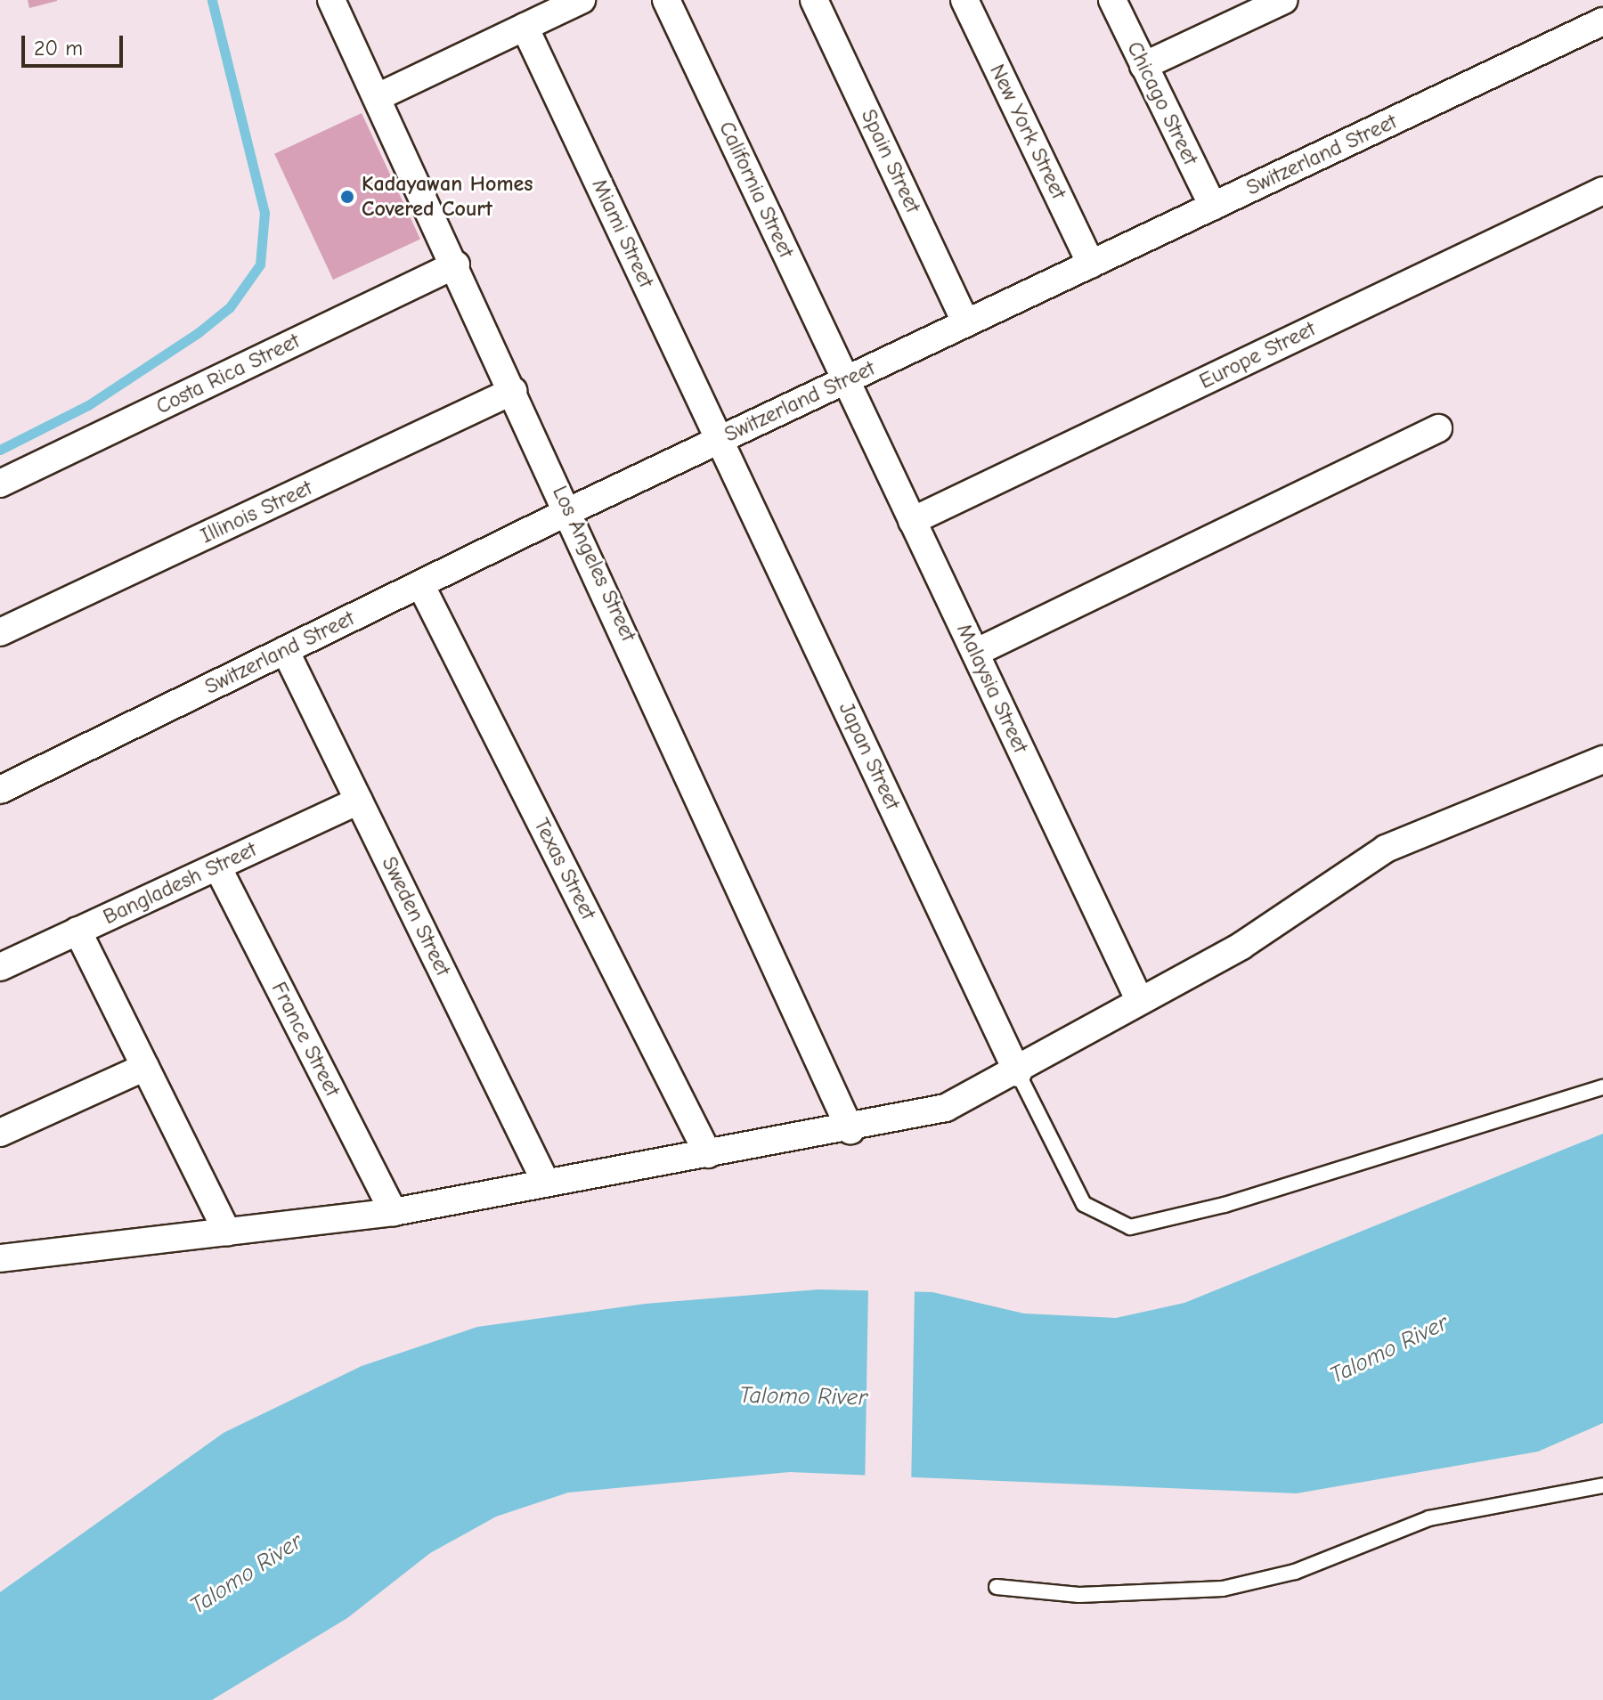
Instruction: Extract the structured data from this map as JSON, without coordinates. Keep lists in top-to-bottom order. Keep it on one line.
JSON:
{"streets":{"street":["Chicago Street","New York Street","Switzerland Street","Spain Street","California Street","Miami Street","Europe Street","Costa Rica Street","Illinois Street","Los Angeles Street","Malaysia Street","Japan Street","Texas Street","Bangladesh Street","Sweden Street","France Street"]},"crossings":[["Chicago Street","Switzerland Street"],["New York Street","Switzerland Street"],["Switzerland Street","Spain Street"],["Switzerland Street","California Street"],["Switzerland Street","Miami Street"],["Switzerland Street","Los Angeles Street"],["Switzerland Street","Malaysia Street"],["Switzerland Street","Japan Street"],["Switzerland Street","Texas Street"],["Switzerland Street","Sweden Street"],["California Street","Malaysia Street"],["Miami Street","Japan Street"],["Europe Street","Malaysia Street"],["Costa Rica Street","Los Angeles Street"],["Illinois Street","Los Angeles Street"],["Bangladesh Street","Sweden Street"],["Bangladesh Street","France Street"]],"water":["Talomo River"],"places":["Kadayawan Homes Covered Court"],"scale_bar":"20 m"}
